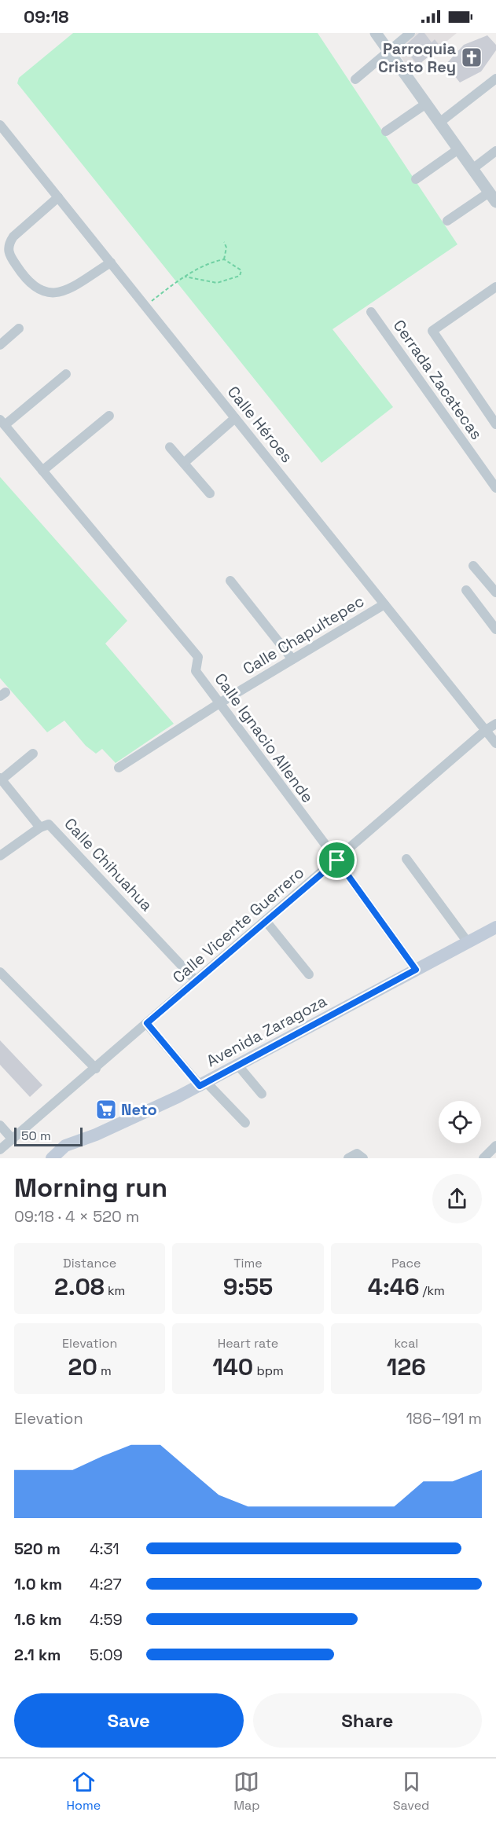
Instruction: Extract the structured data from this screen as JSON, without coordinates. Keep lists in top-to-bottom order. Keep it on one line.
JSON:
{"streets":{"main road":["Avenida Zaragoza"],"street":["Cerrada Zacatecas","Calle Héroes","Calle Chapultepec","Calle Ignacio Allende","Calle Chihuahua","Calle Vicente Guerrero"]},"crossings":[["Calle Héroes","Calle Chapultepec"],["Calle Héroes","Calle Vicente Guerrero"],["Calle Chapultepec","Calle Ignacio Allende"],["Calle Ignacio Allende","Calle Vicente Guerrero"],["Calle Ignacio Allende","Avenida Zaragoza"],["Calle Chihuahua","Calle Vicente Guerrero"]],"places":{"church":["Parroquia Cristo Rey"],"supermarket":["Neto"]},"scale_bar":"50 m","page":{"status":"09:18","scale":"50 m","heading":["Morning run","09:18 · 4 × 520 m"],"stats":[["Distance","2.08 km"],["Time","9:55"],["Pace","4:46 /km"],["Elevation","20 m"],["Heart rate","140 bpm"],["kcal","126"]],"chart":["Elevation","186–191 m"],"list":[{"name":"520 m","note":"4:31"},{"name":"1.0 km","note":"4:27"},{"name":"1.6 km","note":"4:59"},{"name":"2.1 km","note":"5:09"}],"buttons":["Save","Share"],"tabs":["Home","Map","Saved"]}}
